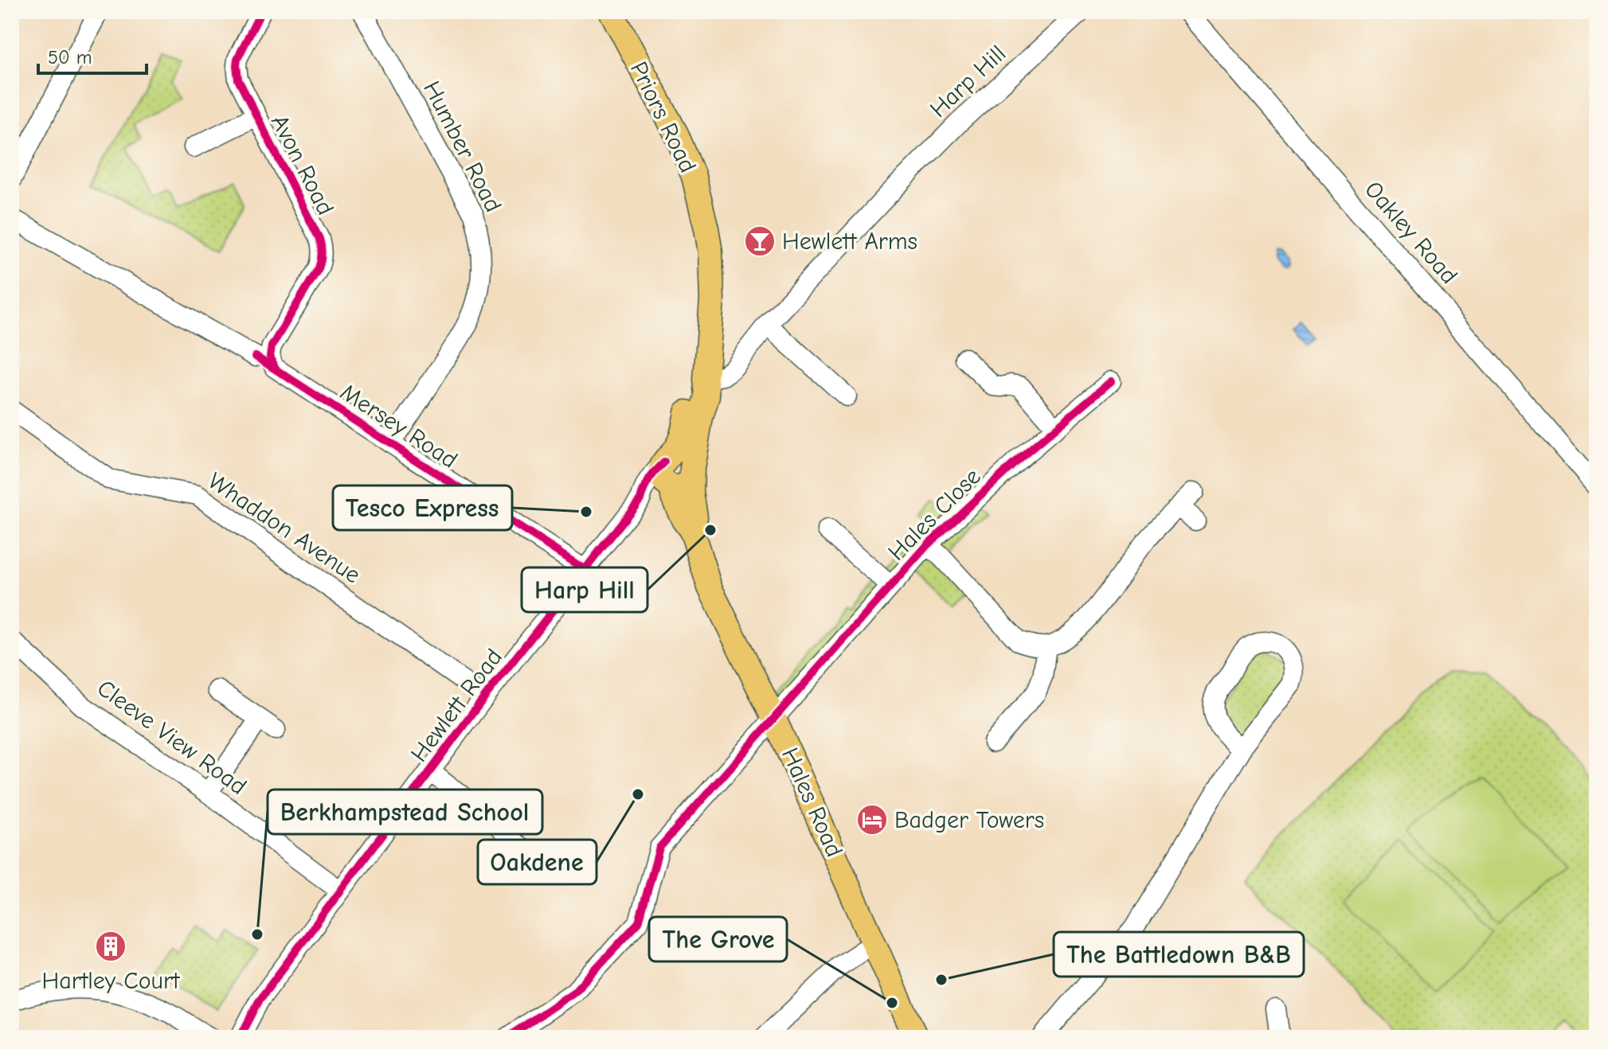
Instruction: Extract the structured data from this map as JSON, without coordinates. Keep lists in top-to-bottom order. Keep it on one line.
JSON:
{"streets":{"main road":["Priors Road","Hales Road"],"street":["Harp Hill","Humber Road","Avon Road","Oakley Road","Mersey Road","Hales Close","Whaddon Avenue","Hewlett Road","Cleeve View Road"]},"crossings":[["Harp Hill","Priors Road"],["Priors Road","Hewlett Road"],["Priors Road","Hales Road"],["Humber Road","Mersey Road"],["Avon Road","Mersey Road"],["Mersey Road","Hewlett Road"],["Hales Close","Hales Road"],["Whaddon Avenue","Hewlett Road"],["Hewlett Road","Cleeve View Road"],["Hewlett Road","Hales Road"]],"places":{"bar":["Hewlett Arms"],"other":["Tesco Express","Harp Hill","Oakdene","Berkhampstead School","The Battledown B&B","The Grove"],"hotel":["Badger Towers"],"building":["Hartley Court"]},"scale_bar":"50 m"}
